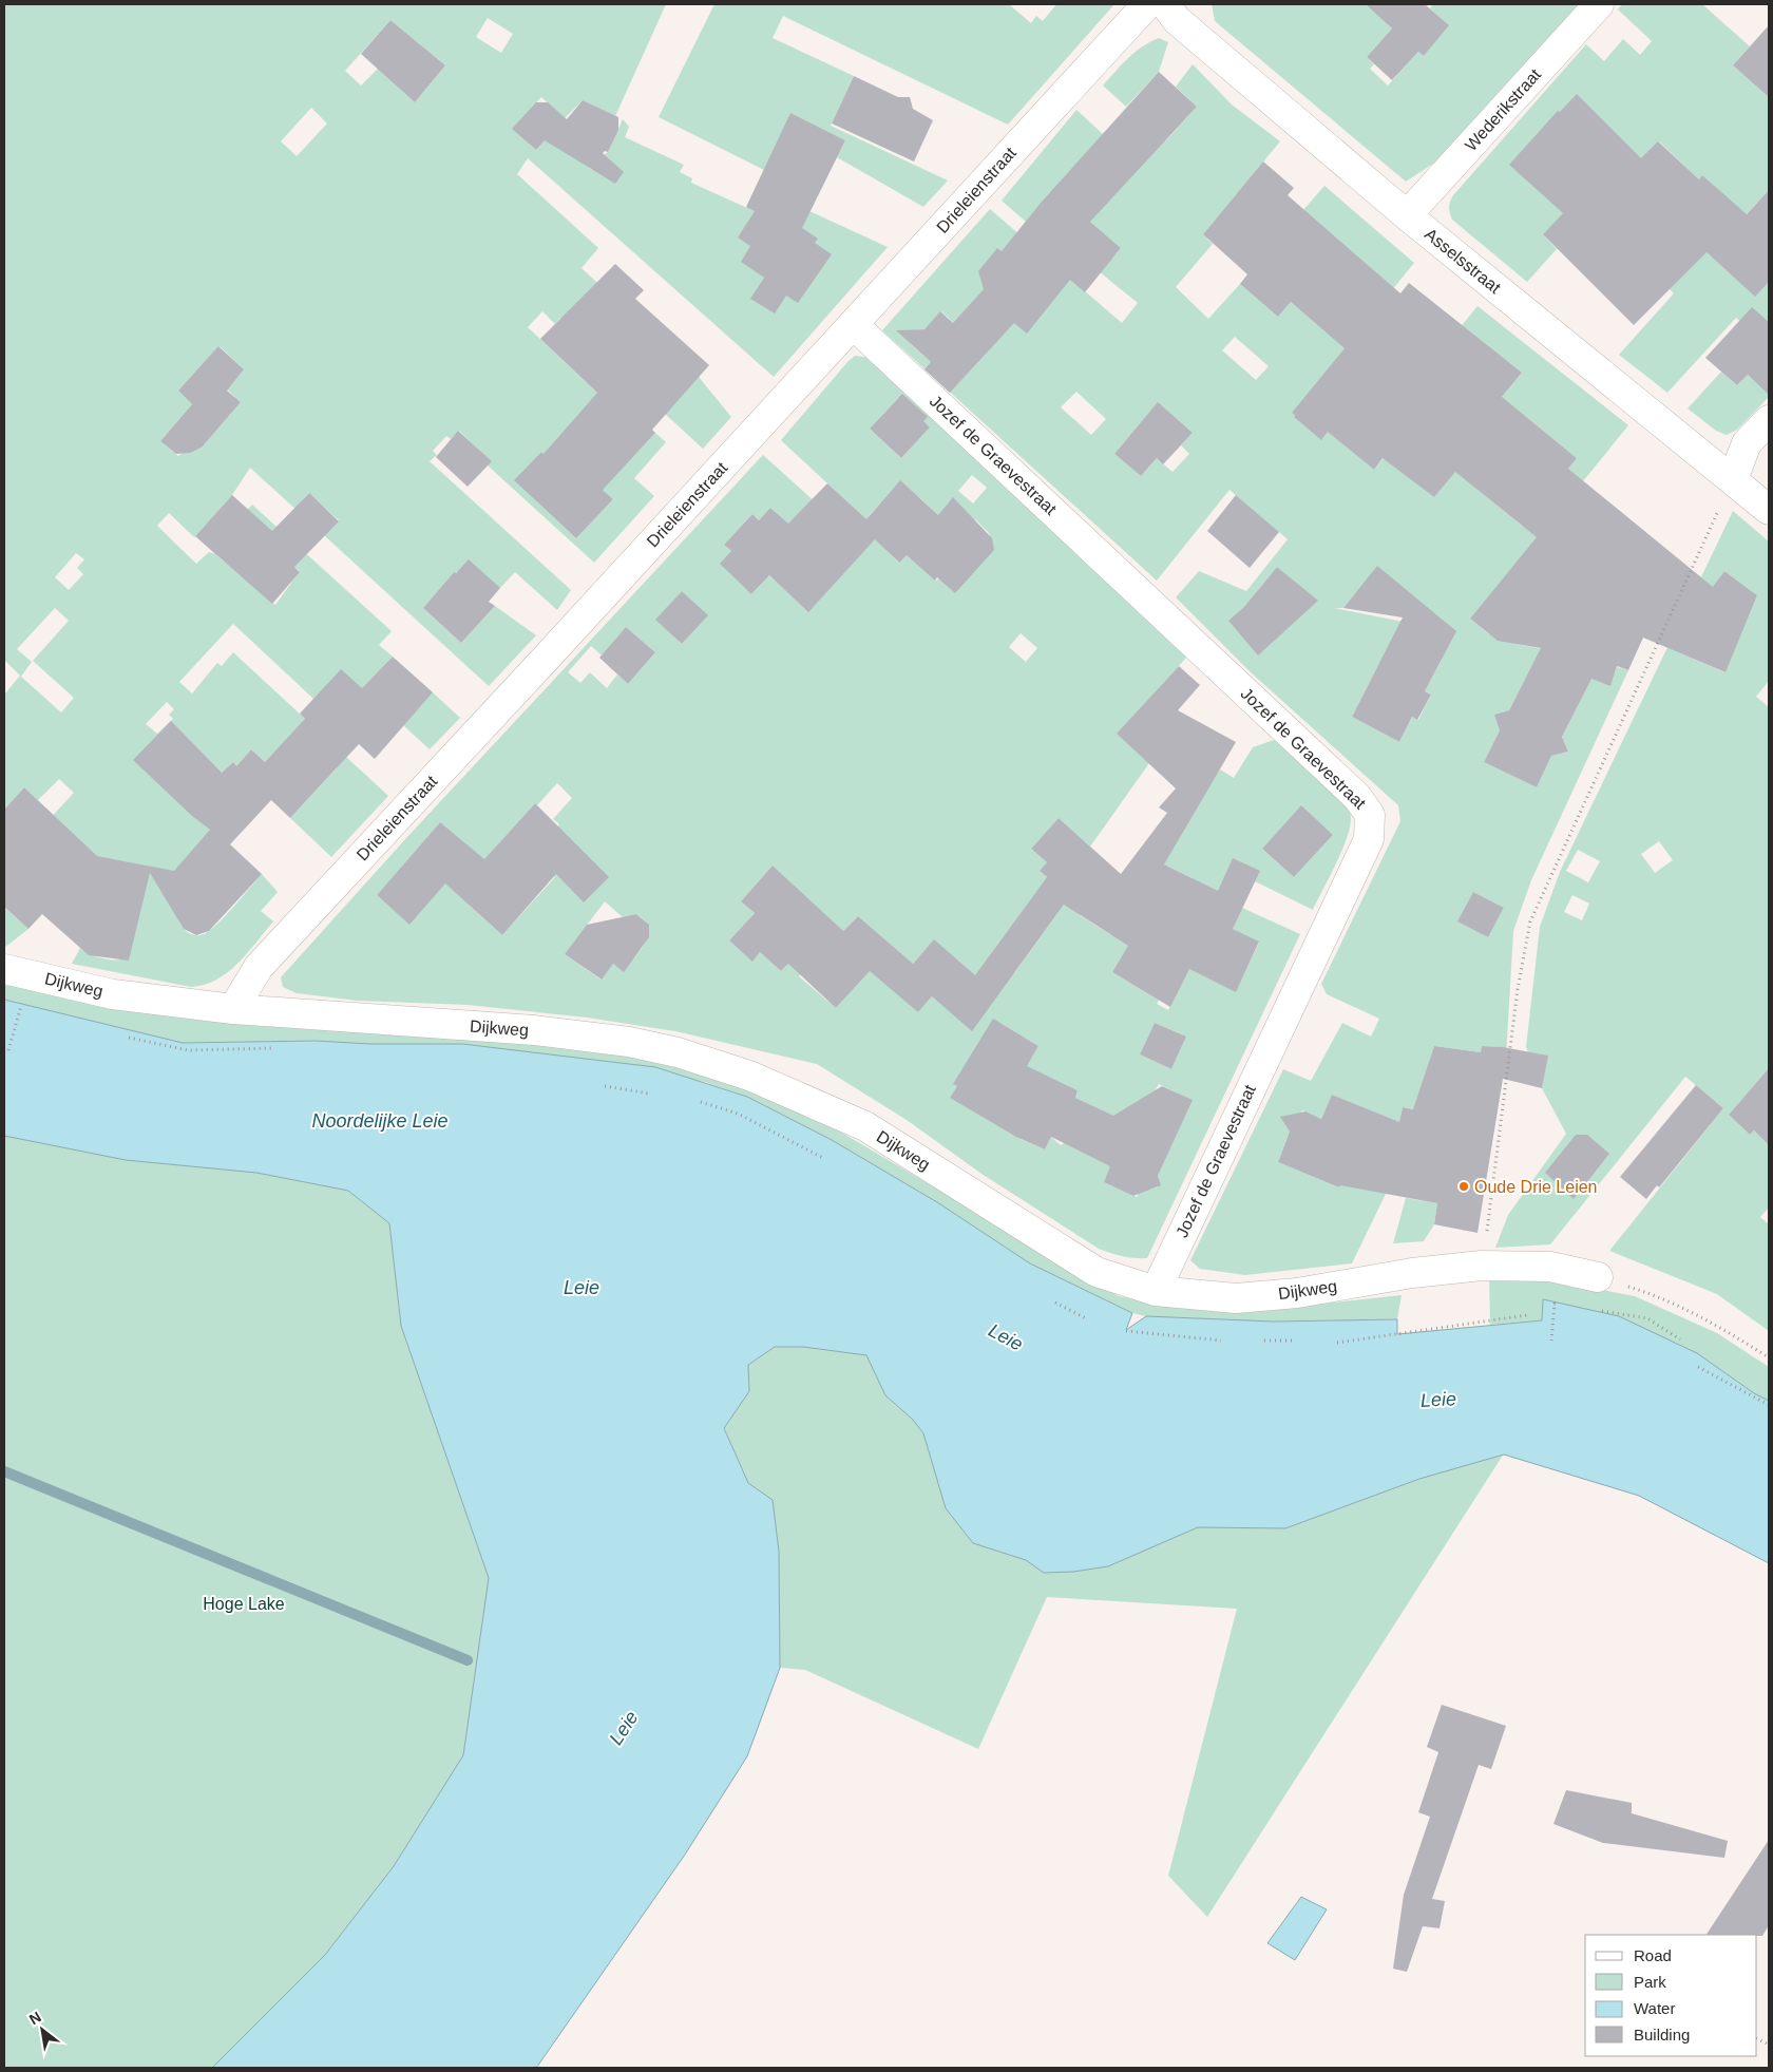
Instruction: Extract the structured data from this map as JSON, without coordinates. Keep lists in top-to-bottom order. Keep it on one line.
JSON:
{"streets":{"street":["Wederikstraat","Drieleienstraat","Asselsstraat","Jozef de Graevestraat","Dijkweg"]},"crossings":[["Wederikstraat","Asselsstraat"],["Drieleienstraat","Jozef de Graevestraat"],["Drieleienstraat","Dijkweg"],["Jozef de Graevestraat","Dijkweg"]],"water":["Noordelijke Leie","Leie"],"parks":["Hoge Lake"],"places":["Oude Drie Leien"],"legend":["Road","Park","Water","Building"],"north":"top left"}
